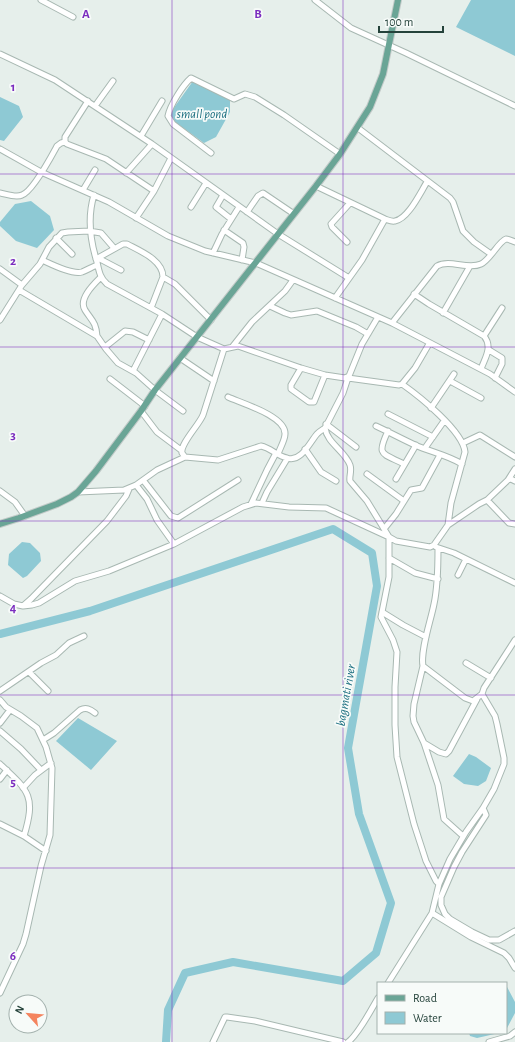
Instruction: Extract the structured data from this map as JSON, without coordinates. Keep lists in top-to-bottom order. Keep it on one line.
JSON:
{"water":["small pond","bagmati river"],"legend":["Road","Water"],"scale_bar":"100 m","north":"top left","grid":{"columns":["A","B"],"rows":["1","2","3","4","5","6"]}}
